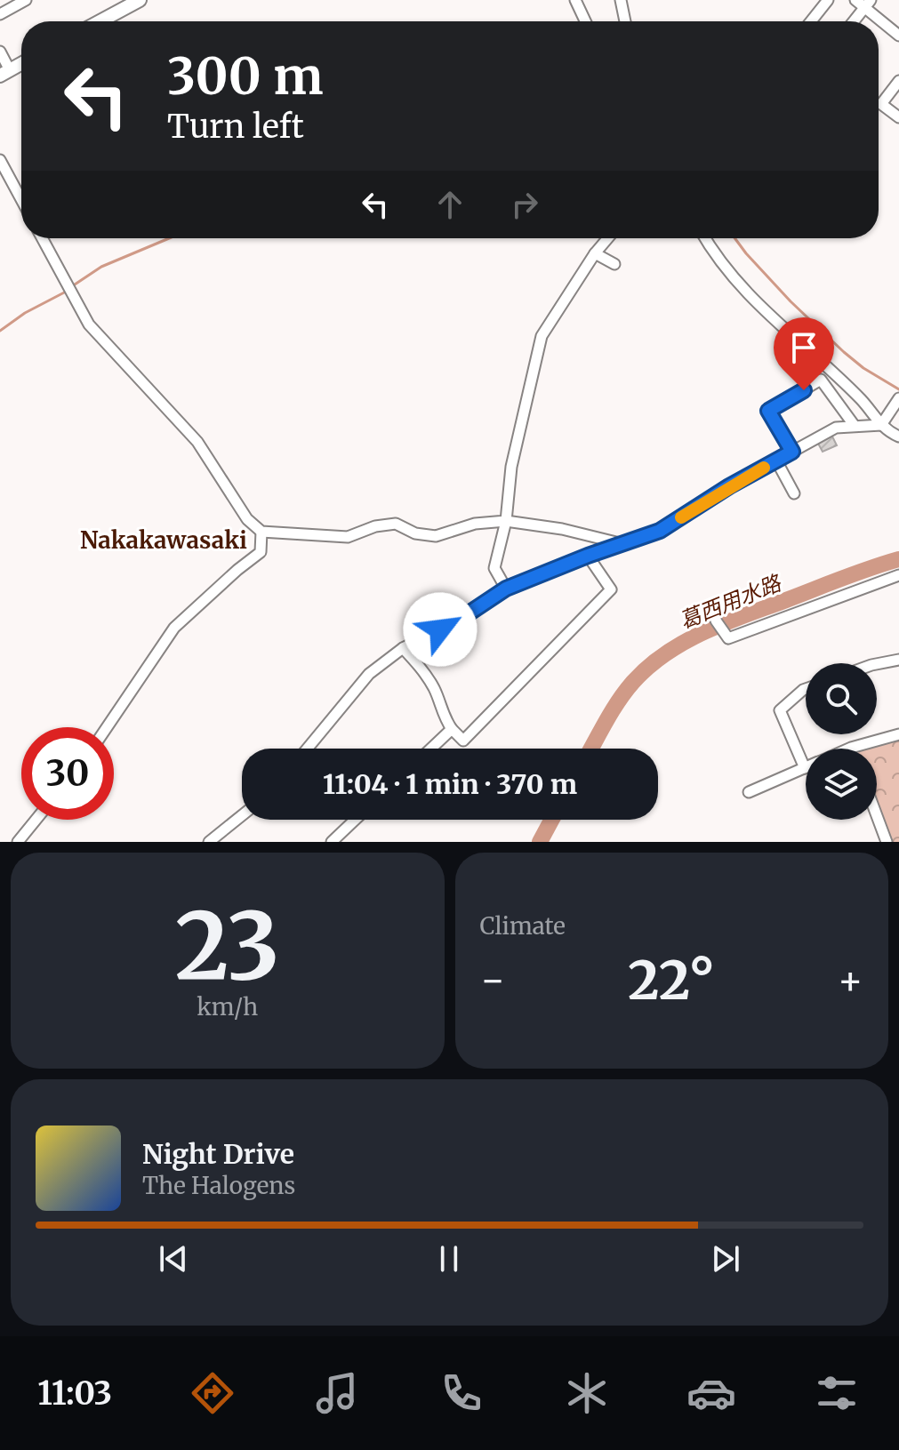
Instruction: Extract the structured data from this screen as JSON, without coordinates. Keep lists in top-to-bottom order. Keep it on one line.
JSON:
{"districts":["Nakakawasaki"],"water":["葛西用水路"],"page":{"turn":["300 m","Turn left"],"limit":"30","trip":"11:04 · 1 min · 370 m","tile":[["23","km/h"],"Climate"],"heat":["−","22°","+"],"song":["Night Drive","The Halogens"],"tabs":"11:03"}}
